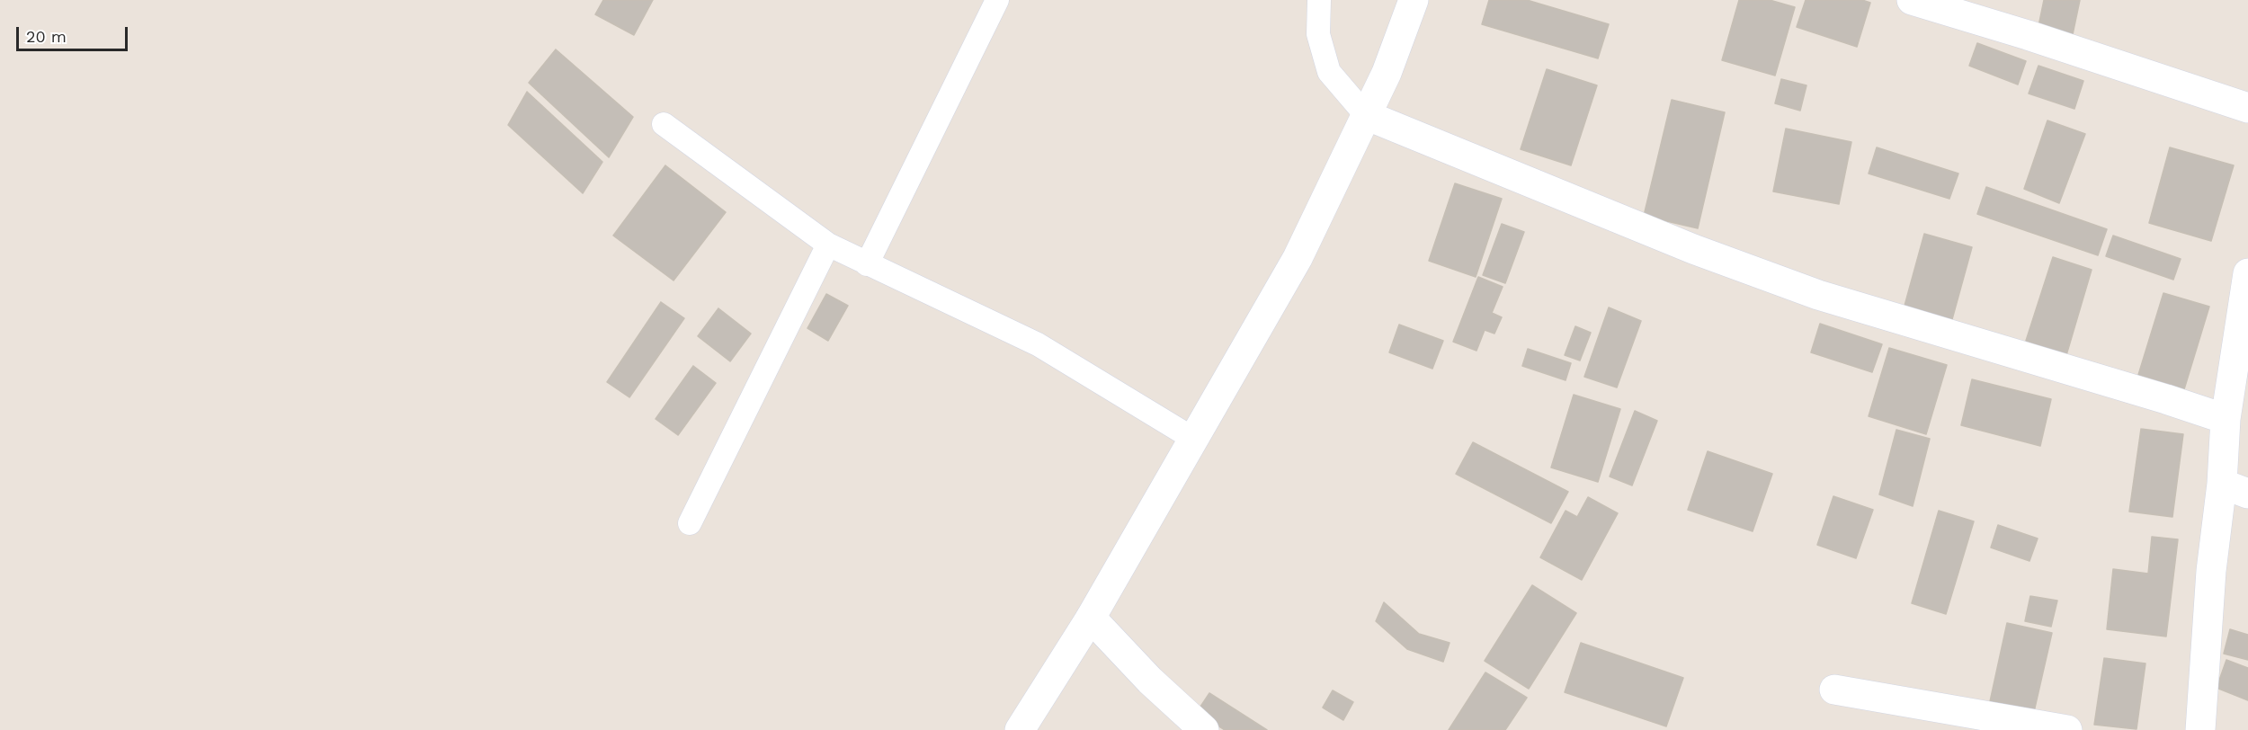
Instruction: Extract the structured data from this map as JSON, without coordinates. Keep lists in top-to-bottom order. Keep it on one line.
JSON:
{"scale_bar":"20 m"}
